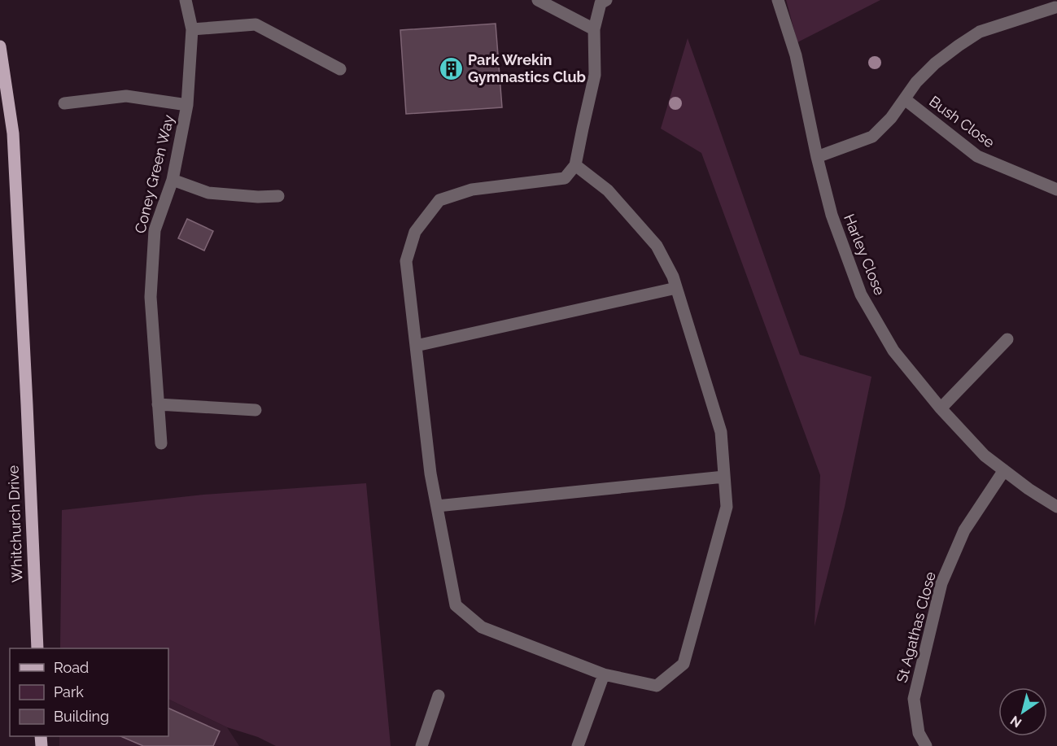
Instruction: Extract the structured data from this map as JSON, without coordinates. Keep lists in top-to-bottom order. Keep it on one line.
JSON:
{"streets":{"main road":["Whitchurch Drive"],"street":["Bush Close","Coney Green Way","Harley Close","St Agathas Close"]},"crossings":[["Harley Close","St Agathas Close"]],"places":{"building":["Park Wrekin Gymnastics Club"]},"legend":["Road","Park","Building"],"north":"bottom left"}
